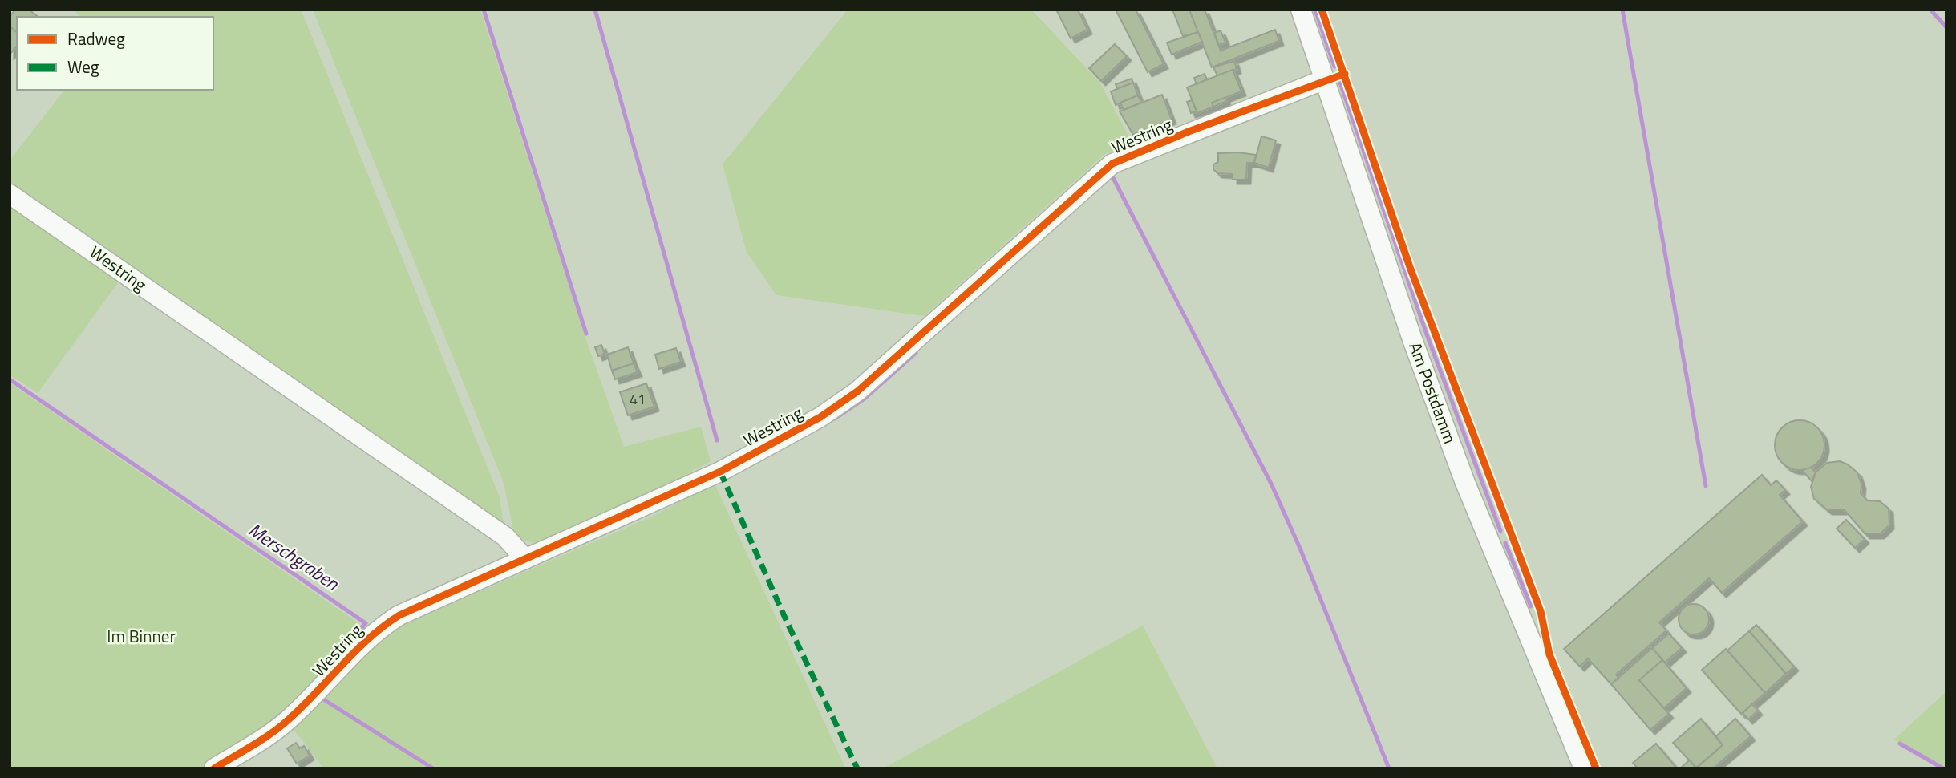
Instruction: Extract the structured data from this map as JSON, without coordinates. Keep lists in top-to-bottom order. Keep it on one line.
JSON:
{"streets":{"street":["Westring","Am Postdamm"]},"crossings":[["Westring","Am Postdamm"]],"water":["Merschgraben"],"parks":["Im Binner"],"house_numbers":["41"],"legend":["Radweg","Weg"]}
